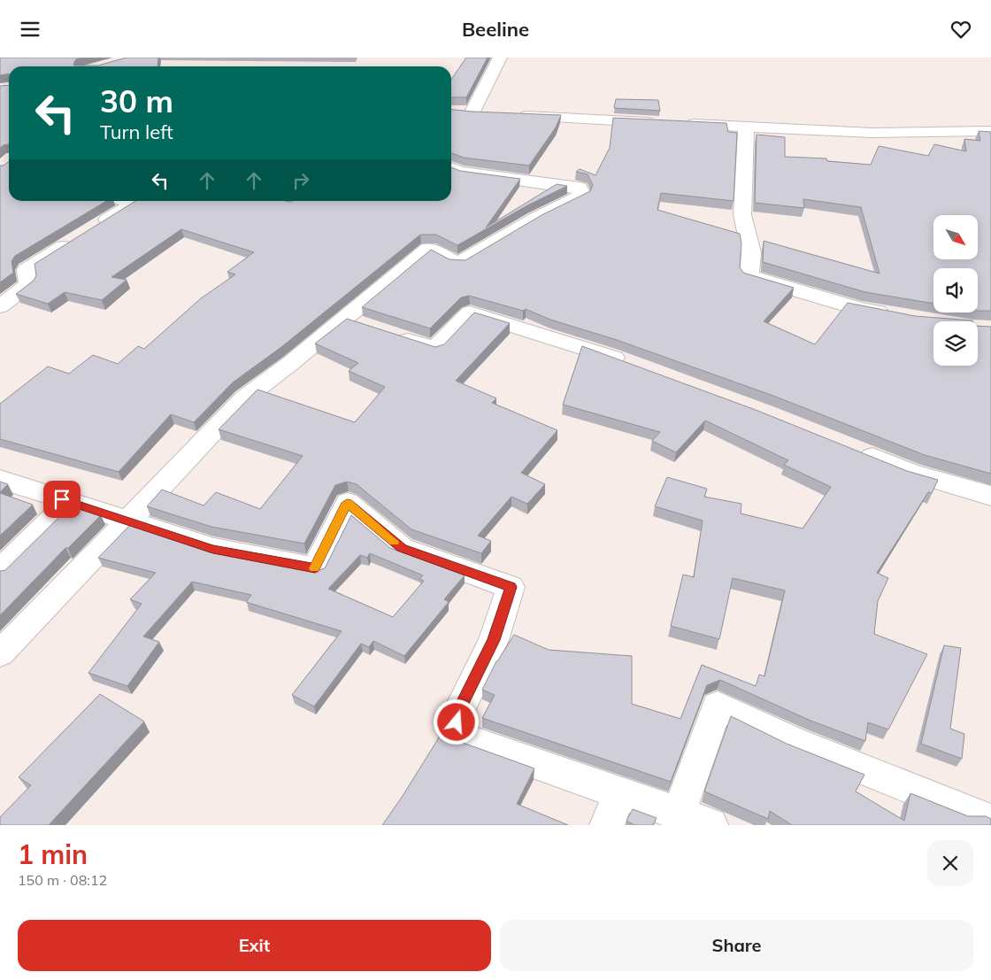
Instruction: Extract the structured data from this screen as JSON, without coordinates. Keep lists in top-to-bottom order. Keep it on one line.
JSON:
{"north":"bottom right","page":{"header":"Beeline","turn":["30 m","Turn left"],"heading":["1 min","150 m · 08:12"],"buttons":["Exit","Share"]}}
